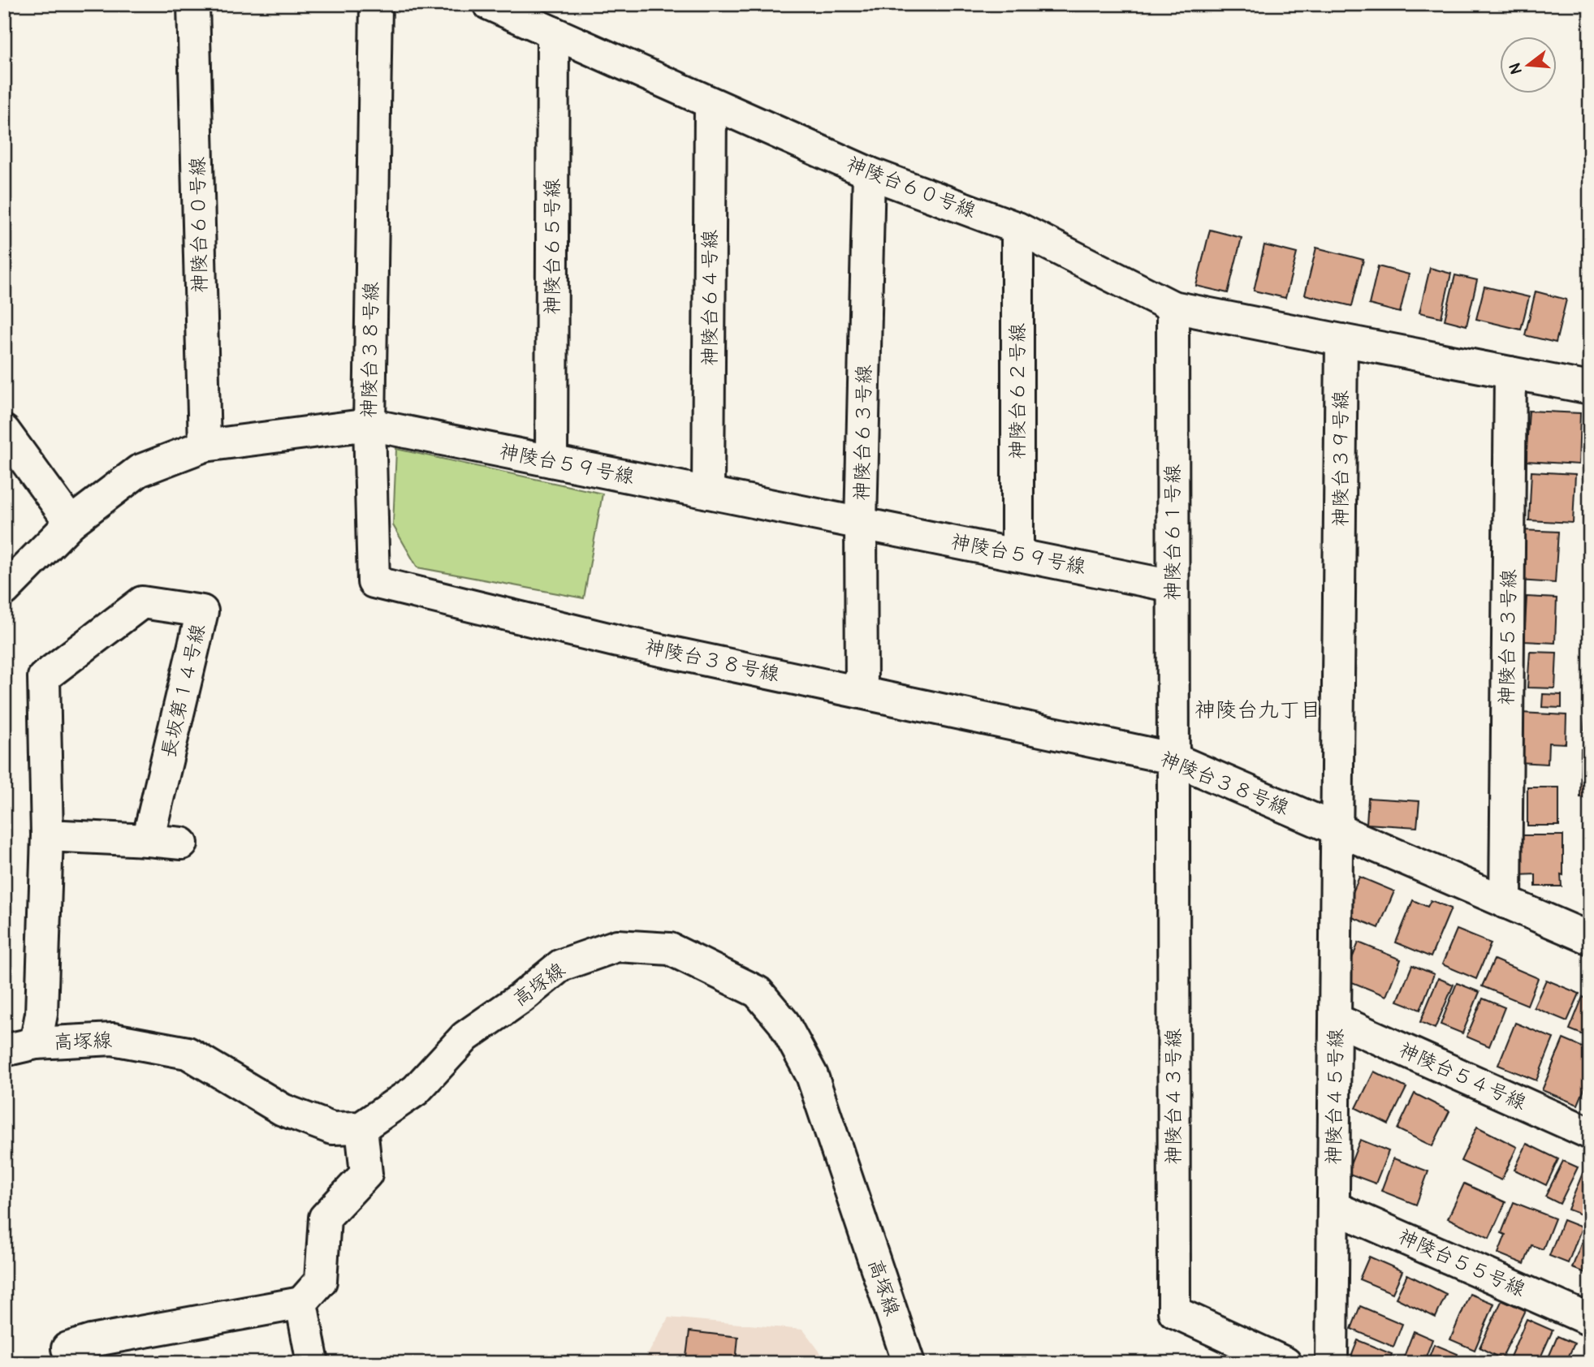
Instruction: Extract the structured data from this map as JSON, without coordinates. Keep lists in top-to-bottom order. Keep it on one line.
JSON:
{"streets":{"street":["神陵台６０号線","神陵台６５号線","神陵台６４号線","神陵台３８号線","神陵台６２号線","神陵台６３号線","神陵台３９号線","神陵台５９号線","神陵台６１号線","神陵台５３号線","長坂第１４号線","高塚線","神陵台５４号線","神陵台４３号線","神陵台４５号線","神陵台５５号線"]},"crossings":[["神陵台６０号線","神陵台６５号線"],["神陵台６０号線","神陵台６４号線"],["神陵台６０号線","神陵台６２号線"],["神陵台６０号線","神陵台６３号線"],["神陵台６０号線","神陵台３９号線"],["神陵台６０号線","神陵台５９号線"],["神陵台６０号線","神陵台６１号線"],["神陵台６５号線","神陵台５９号線"],["神陵台６４号線","神陵台５９号線"],["神陵台３８号線","神陵台６３号線"],["神陵台３８号線","神陵台３９号線"],["神陵台３８号線","神陵台５９号線"],["神陵台３８号線","神陵台６１号線"],["神陵台３８号線","神陵台５３号線"],["神陵台３８号線","神陵台４３号線"],["神陵台３８号線","神陵台４５号線"],["神陵台６２号線","神陵台５９号線"],["神陵台６３号線","神陵台５９号線"],["神陵台３９号線","神陵台４５号線"],["神陵台５９号線","神陵台６１号線"],["神陵台６１号線","神陵台４３号線"],["長坂第１４号線","高塚線"],["神陵台５４号線","神陵台４５号線"],["神陵台４５号線","神陵台５５号線"]],"districts":["神陵台九丁目"],"north":"left"}
